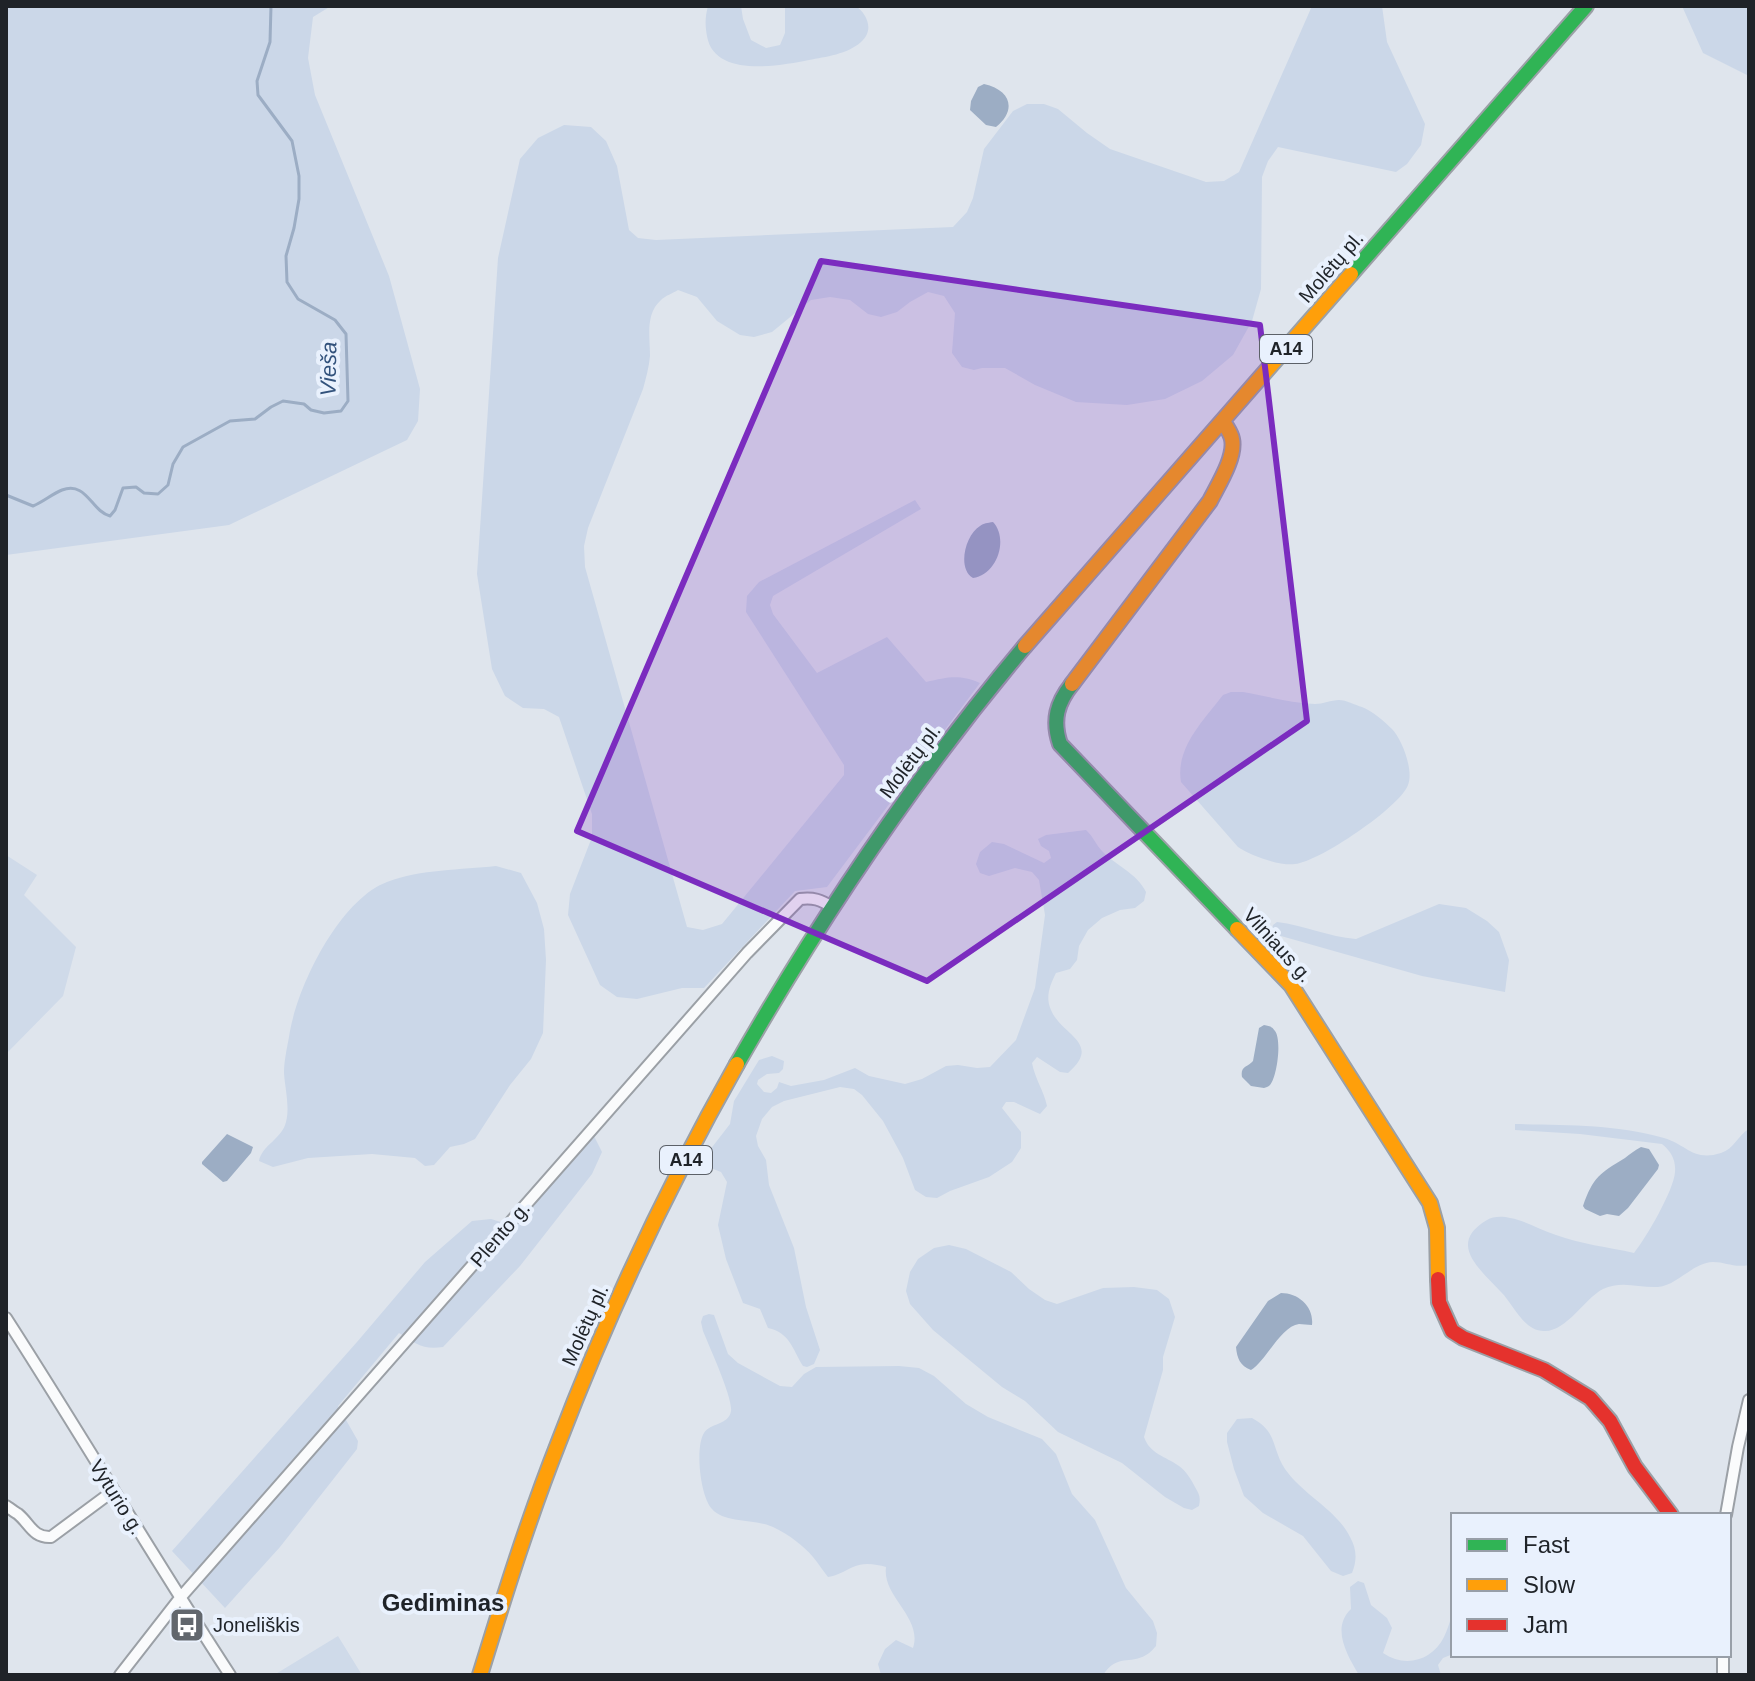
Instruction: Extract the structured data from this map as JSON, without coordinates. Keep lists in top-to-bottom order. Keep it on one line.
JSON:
{"streets":{"main road":["Molėtų pl.","A14","Vilniaus g."],"street":["Plento g.","Vyturio g."]},"crossings":[["Molėtų pl.","Vilniaus g."],["Molėtų pl.","Plento g."],["Plento g.","Vyturio g."]],"districts":["Gediminas"],"water":["Vieša"],"places":{"bus stop":["Joneliškis"]},"legend":["Fast","Slow","Jam"]}
